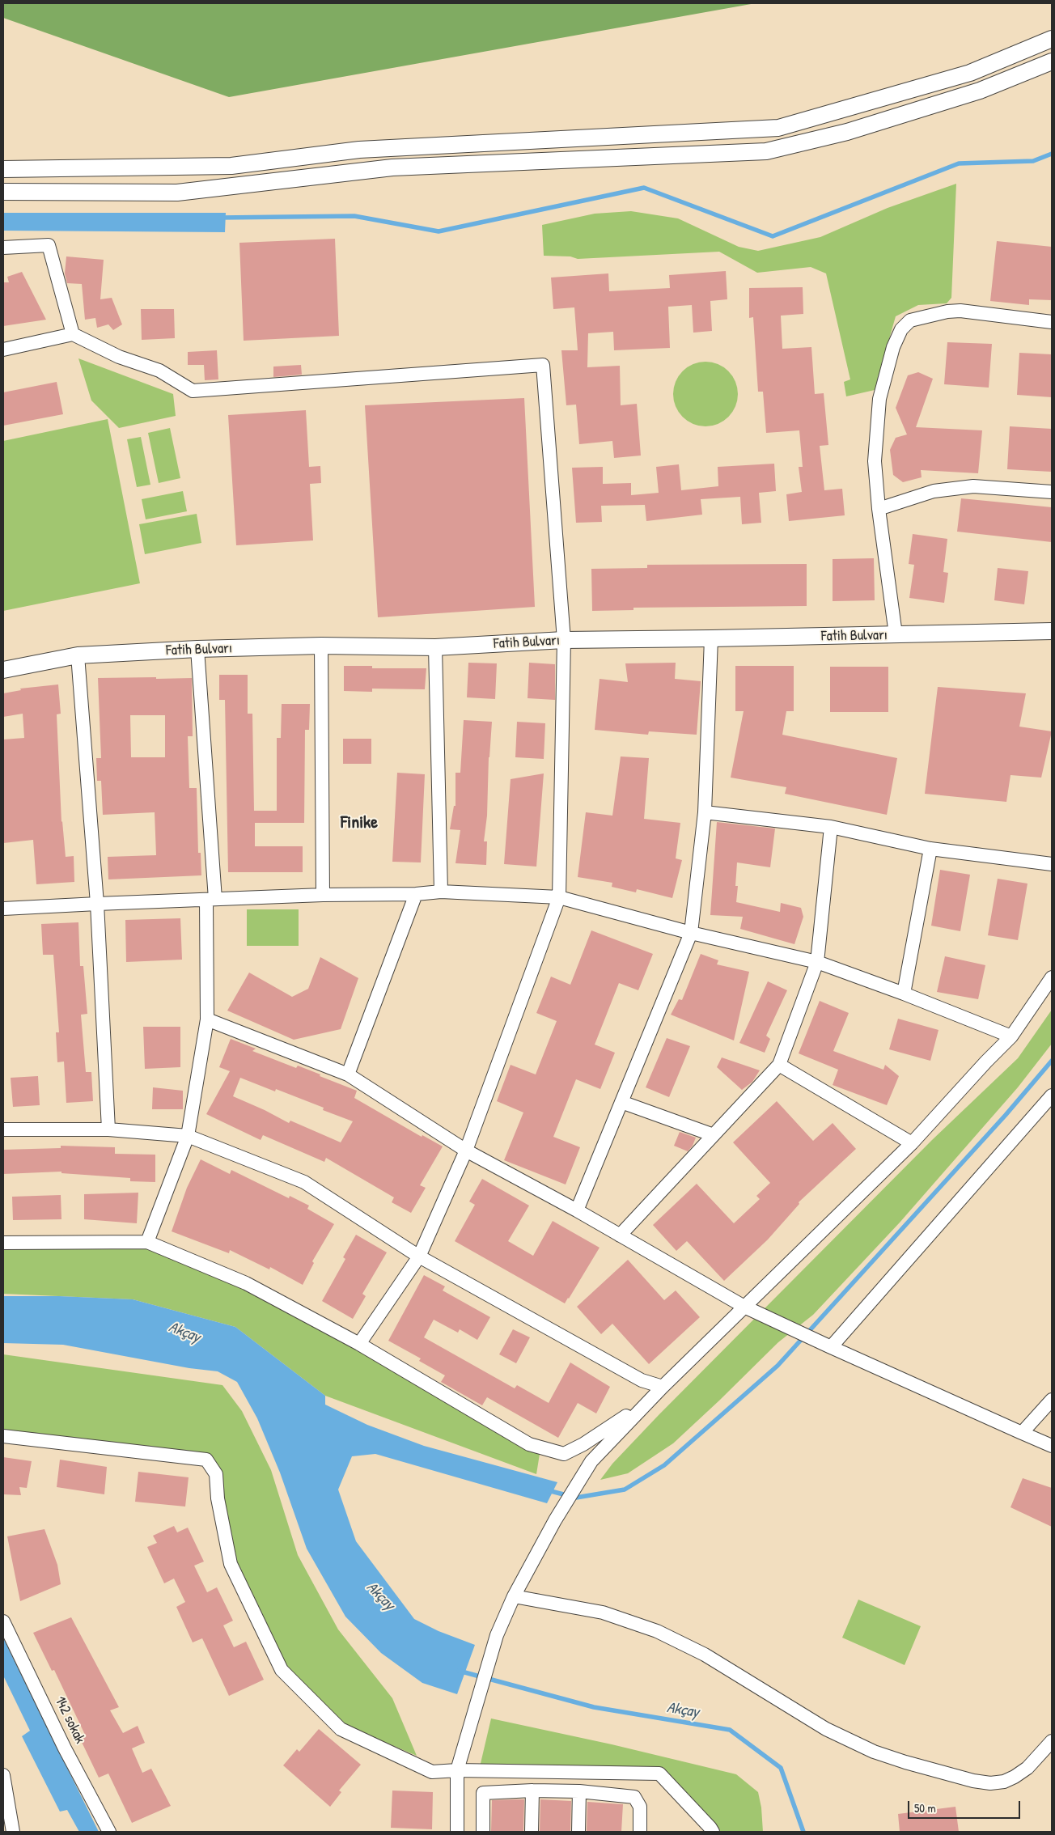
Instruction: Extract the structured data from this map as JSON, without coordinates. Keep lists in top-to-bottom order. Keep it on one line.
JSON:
{"streets":{"street":["Fatih Bulvarı","142 sokak"]},"districts":["Finike"],"water":["Akçay"],"scale_bar":"50 m"}
